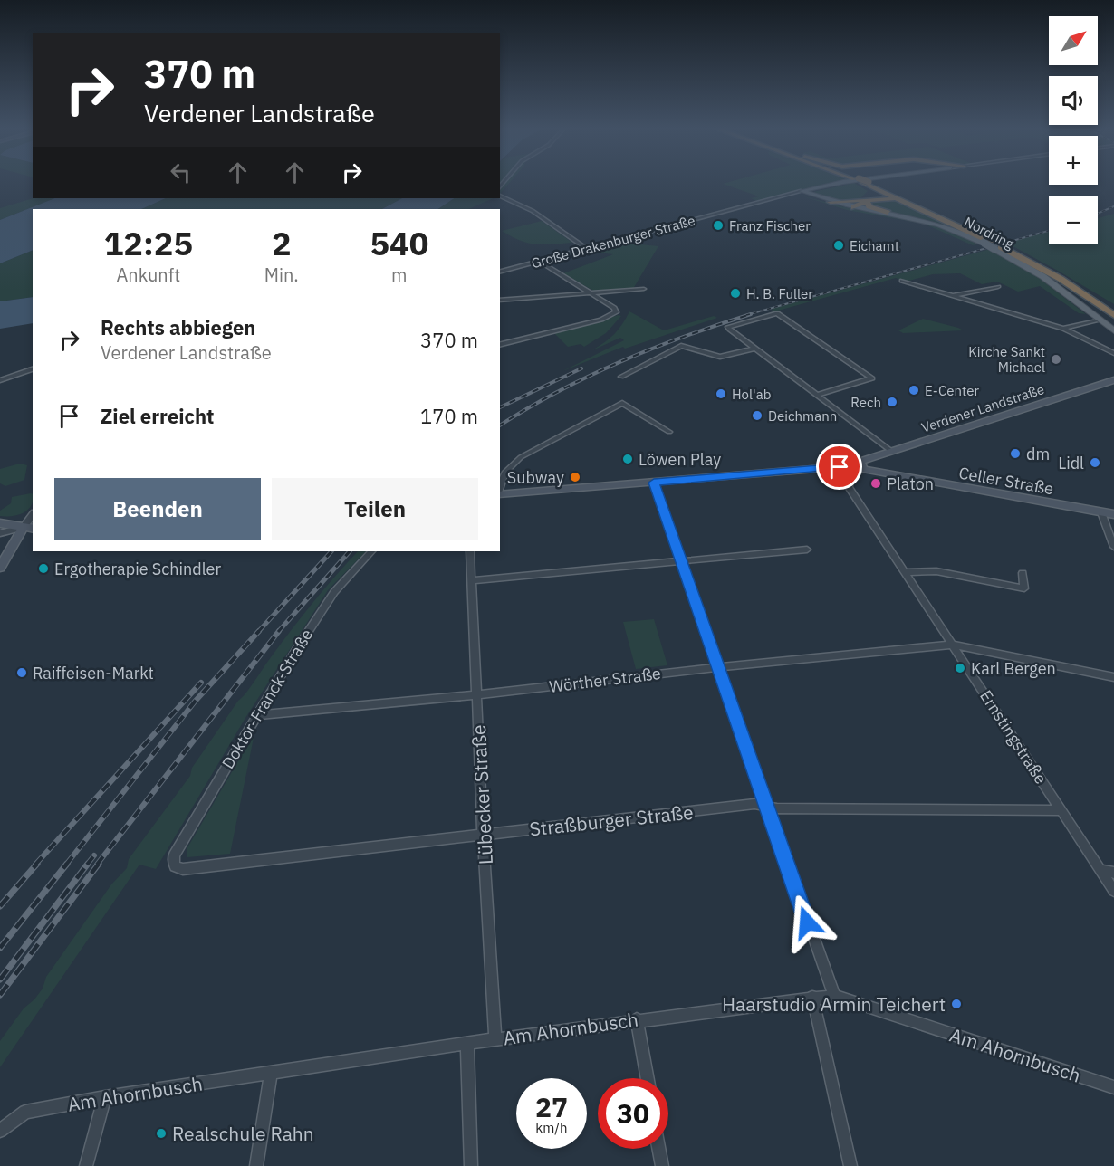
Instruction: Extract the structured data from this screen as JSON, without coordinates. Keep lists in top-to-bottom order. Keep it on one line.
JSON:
{"streets":{"main road":["Nordring","Große Drakenburger Straße","Verdener Landstraße","Celler Straße"],"street":["Wörther Straße","Doktor-Franck-Straße","Ernstingstraße","Lübecker Straße","Straßburger Straße","Am Ahornbusch"]},"crossings":[["Nordring","Große Drakenburger Straße"],["Verdener Landstraße","Celler Straße"],["Wörther Straße","Doktor-Franck-Straße"],["Wörther Straße","Ernstingstraße"],["Wörther Straße","Lübecker Straße"],["Doktor-Franck-Straße","Straßburger Straße"],["Ernstingstraße","Straßburger Straße"],["Lübecker Straße","Straßburger Straße"],["Lübecker Straße","Am Ahornbusch"]],"places":["Franz Fischer","Eichamt","H. B. Fuller","Kirche Sankt Michael","E-Center","Hol'ab","Rech","Deichmann","dm","Löwen Play","Lidl","Subway","Platon","Ergotherapie Schindler","Karl Bergen","Raiffeisen-Markt","Haarstudio Armin Teichert","Realschule Rahn"],"north":"top right","page":{"map_buttons":["+","−"],"turn":["370 m","Verdener Landstraße"],"eta":["12:25","Ankunft","2","Min.","540","m"],"list":[{"name":"Rechts abbiegen","note":"Verdener Landstraße","value":"370 m"},{"name":"Ziel erreicht","value":"170 m"}],"buttons":["Beenden","Teilen"],"speed":"27 km/h","limit":"30"}}
